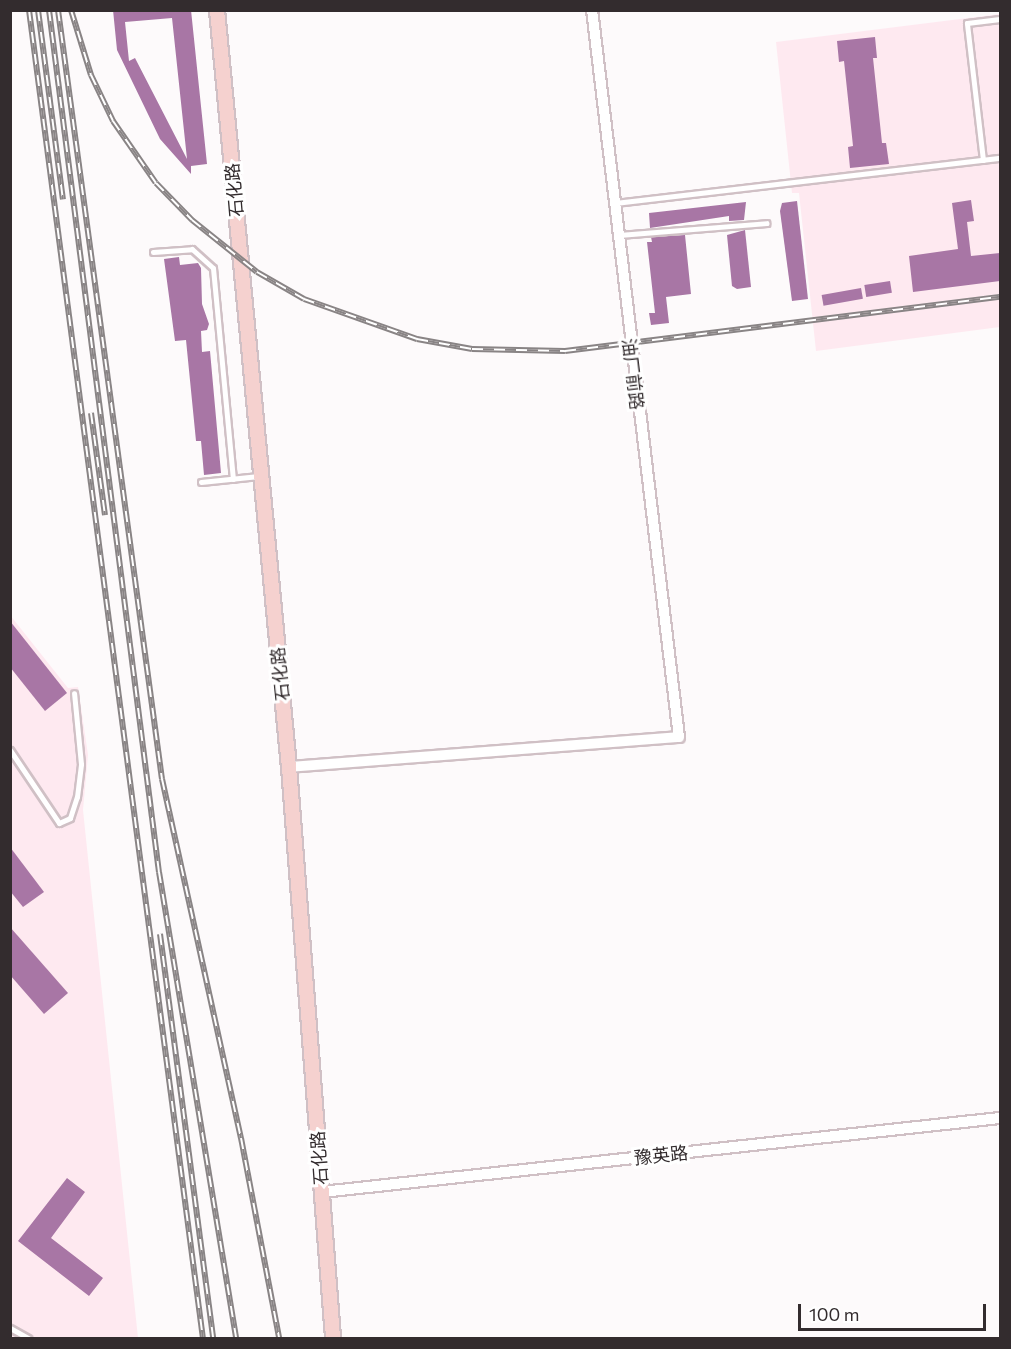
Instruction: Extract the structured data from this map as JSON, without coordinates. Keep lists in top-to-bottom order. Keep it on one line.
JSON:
{"streets":{"street":["石化路","油厂前路","豫英路"]},"crossings":[["石化路","油厂前路"],["石化路","豫英路"]],"scale_bar":"100 m"}
